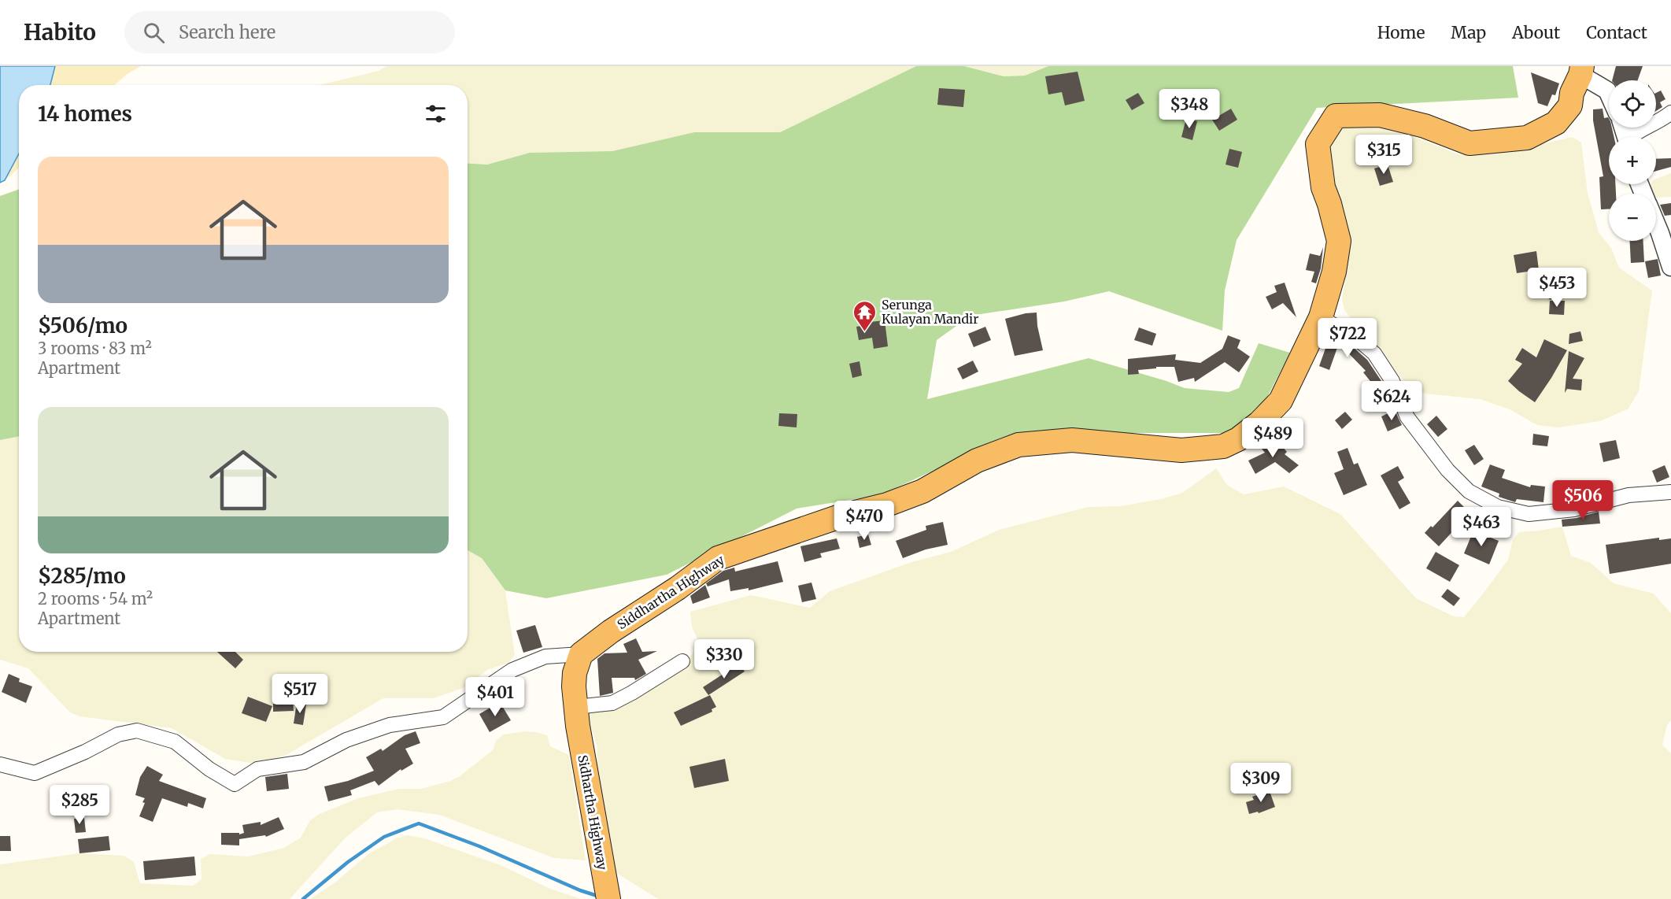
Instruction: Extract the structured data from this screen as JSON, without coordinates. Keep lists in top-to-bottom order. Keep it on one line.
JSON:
{"streets":{"highway":["Siddhartha Highway","Sidhartha Highway"]},"places":{"temple":["Serunga Kulayan Mandir"]},"page":{"header":"Habito","search":"Search here","nav":["Home","Map","About","Contact"],"map_buttons":["+","−"],"heading":"14 homes","price":["$348","$315","$453","$722","$624","$489","$506","$470","$463","$330","$517","$401","$309","$285"],"list":[{"name":"$506/mo","note":"3 rooms · 83 m² · Apartment"},{"name":"$285/mo","note":"2 rooms · 54 m² · Apartment"}]}}
